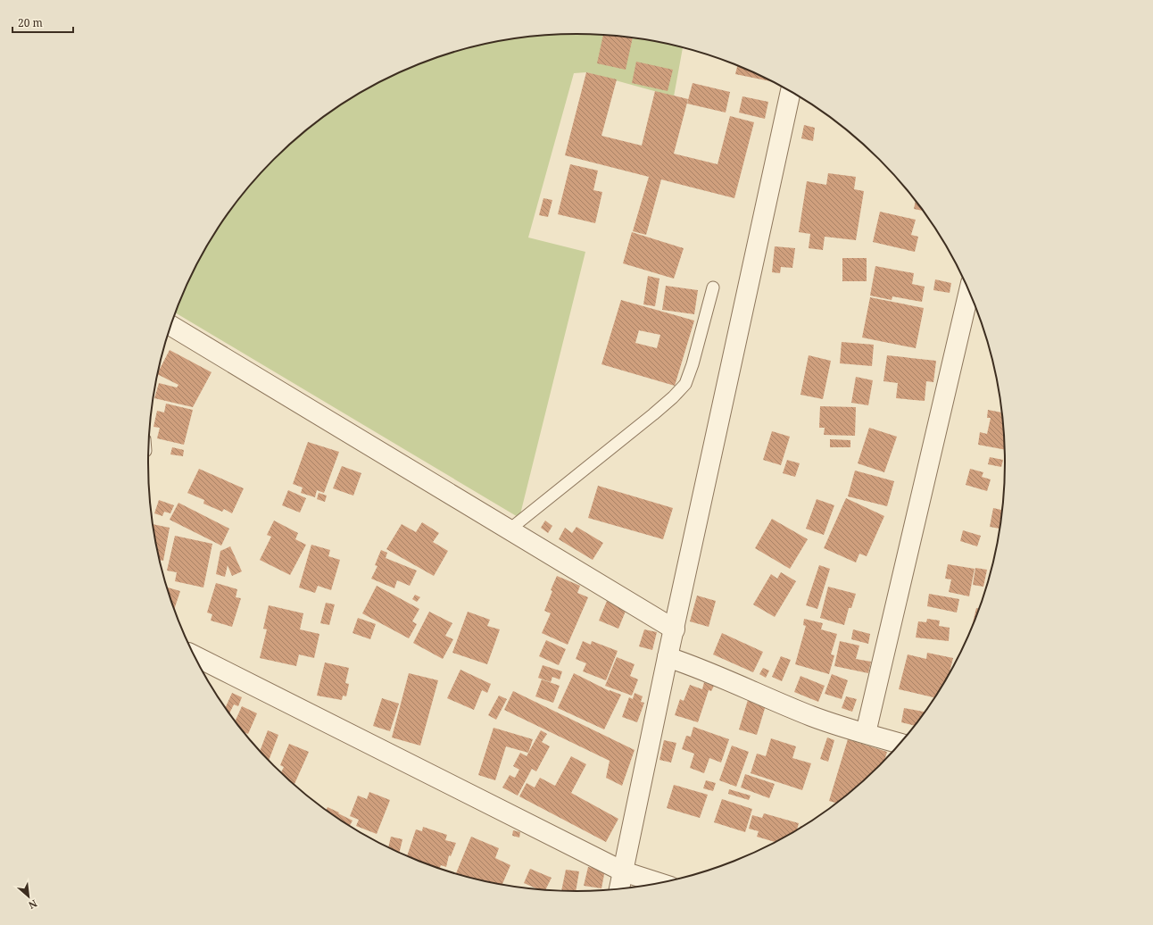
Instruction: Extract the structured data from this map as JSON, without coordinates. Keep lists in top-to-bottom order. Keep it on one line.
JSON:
{"scale_bar":"20 m","north":"bottom right"}
